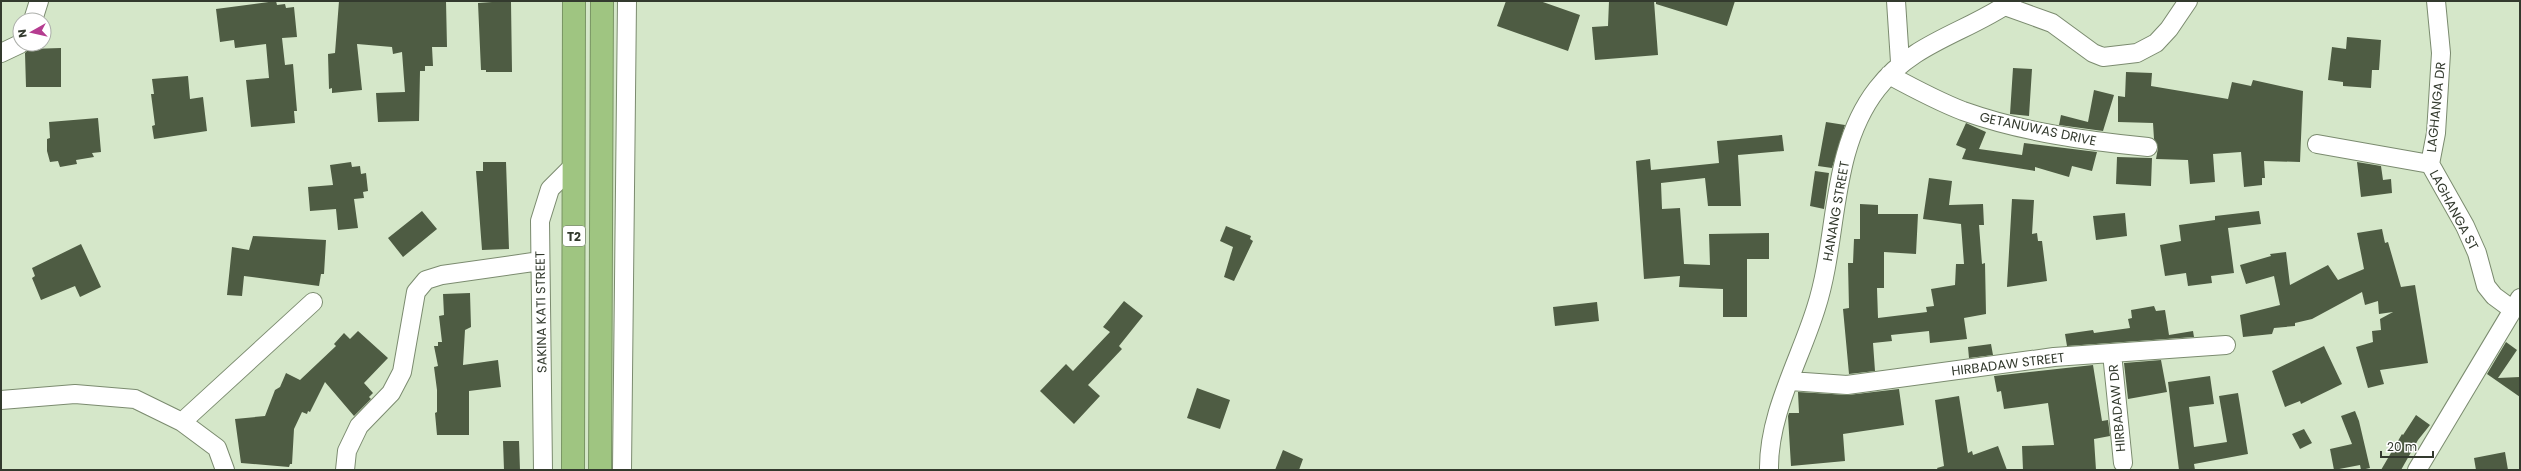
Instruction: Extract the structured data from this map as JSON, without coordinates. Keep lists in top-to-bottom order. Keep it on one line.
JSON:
{"streets":{"highway":["T2"],"street":["LAGHANGA DR","GETANUWAS DRIVE","LAGHANGA ST","HANANG STREET","SAKINA KATI STREET","HIRBADAW STREET","HIRBADAW DR"]},"crossings":[["LAGHANGA DR","LAGHANGA ST"],["GETANUWAS DRIVE","HANANG STREET"],["HANANG STREET","HIRBADAW STREET"],["T2","SAKINA KATI STREET"],["HIRBADAW STREET","HIRBADAW DR"]],"scale_bar":"20 m","north":"left"}
